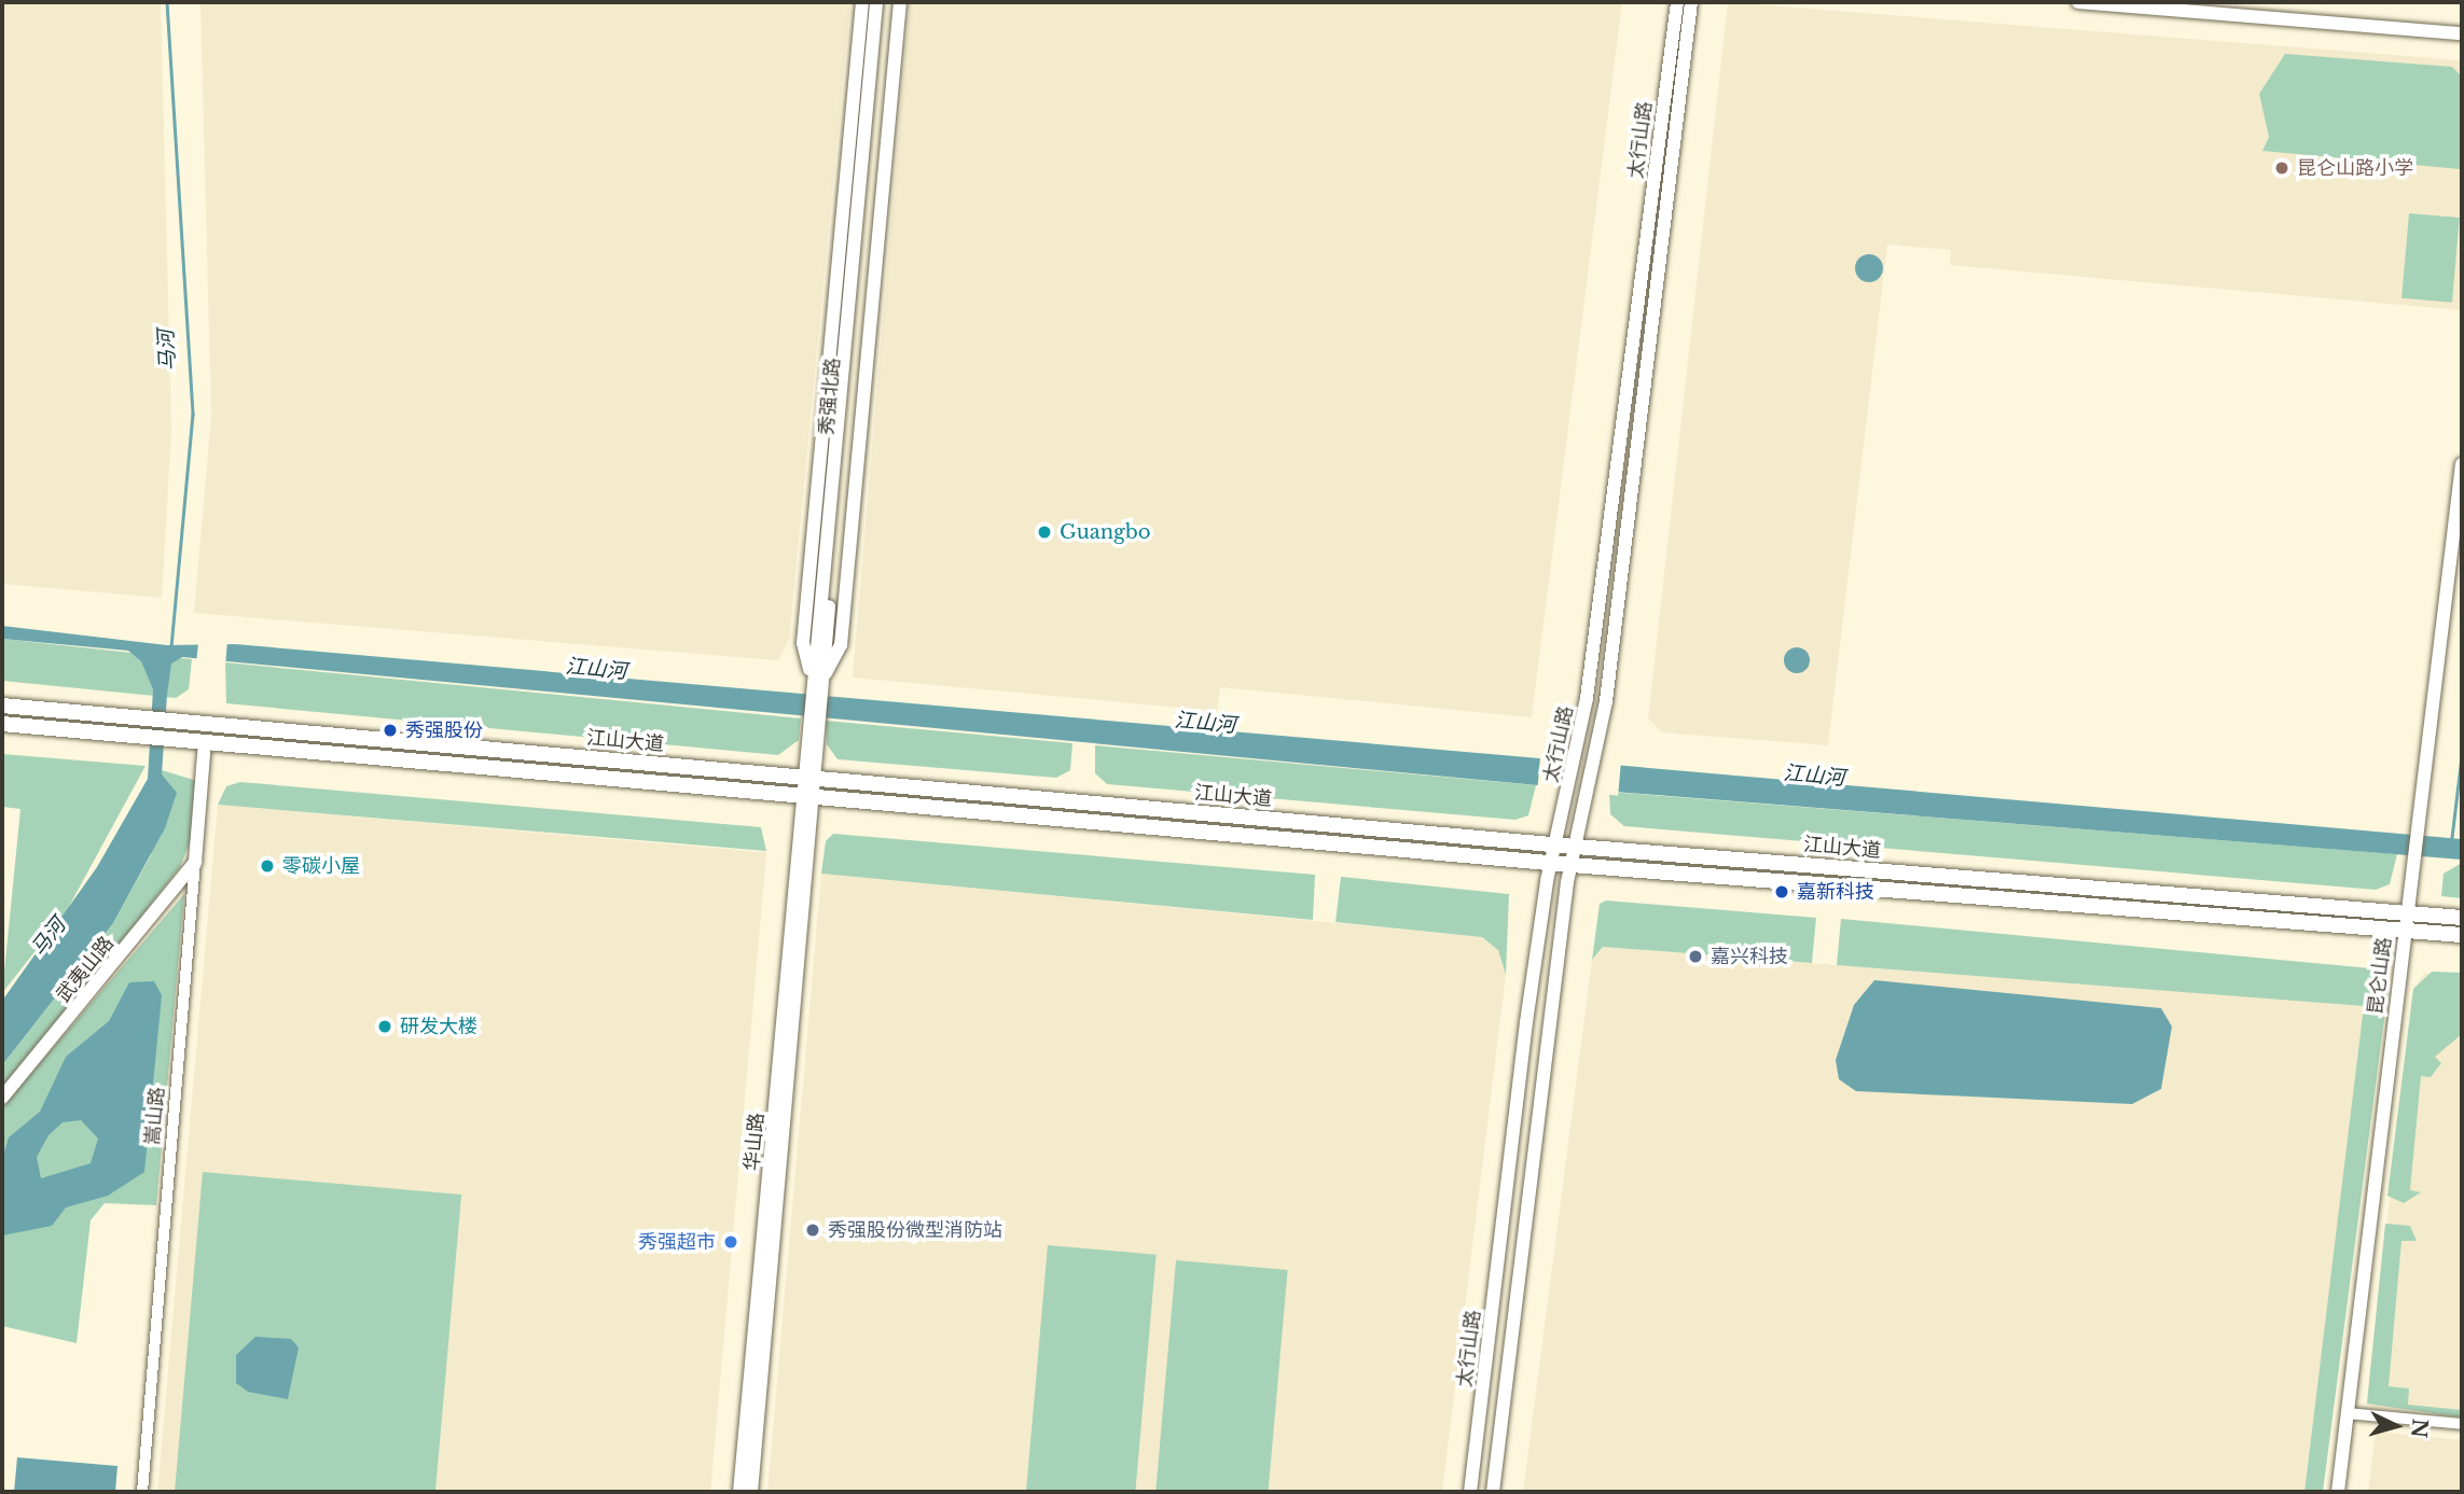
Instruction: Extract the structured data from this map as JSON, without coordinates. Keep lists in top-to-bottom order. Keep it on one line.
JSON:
{"streets":{"main road":["江山大道"],"street":["太行山路","秀强北路","武夷山路","昆仑山路","嵩山路","华山路"]},"crossings":[["太行山路","江山大道"],["秀强北路","江山大道"],["秀强北路","华山路"],["江山大道","昆仑山路"],["江山大道","嵩山路"],["江山大道","华山路"],["武夷山路","嵩山路"]],"water":["马河","江山河"],"places":["昆仑山路小学","Guangbo","秀强股份","零碳小屋","嘉新科技","嘉兴科技","研发大楼","秀强股份微型消防站","秀强超市"],"north":"right"}
